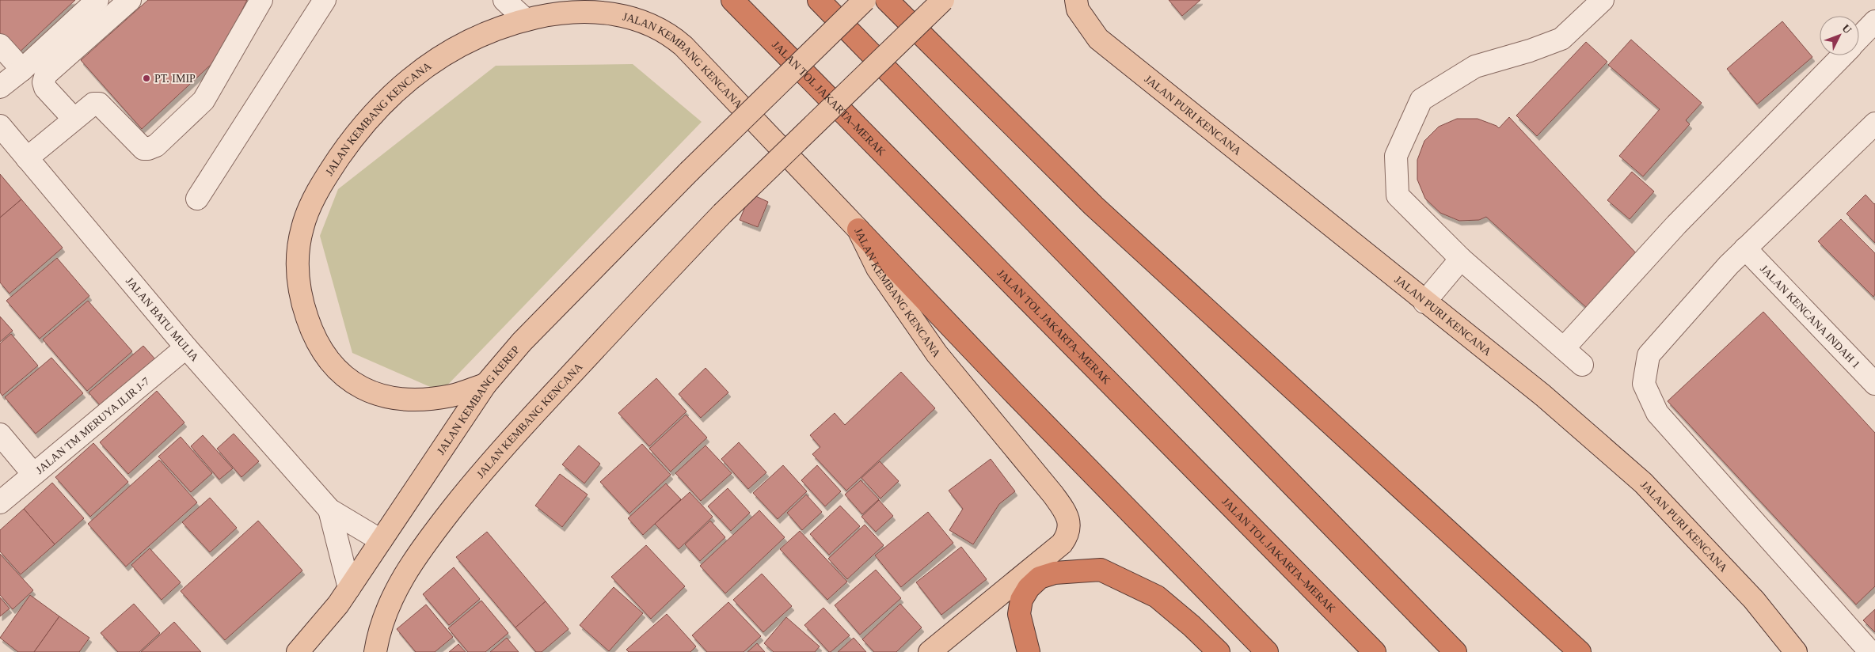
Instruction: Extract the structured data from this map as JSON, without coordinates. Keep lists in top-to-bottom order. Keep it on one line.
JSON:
{"streets":{"highway":["JALAN TOL JAKARTA–MERAK"],"main road":["JALAN KEMBANG KENCANA","JALAN PURI KENCANA","JALAN KEMBANG KEREP"],"street":["JALAN KENCANA INDAH 1","JALAN BATU MULIA","JALAN TM MERUYA ILIR J-7"]},"crossings":[["JALAN KEMBANG KENCANA","JALAN KEMBANG KEREP"],["JALAN BATU MULIA","JALAN KEMBANG KEREP"],["JALAN BATU MULIA","JALAN TM MERUYA ILIR J-7"]],"places":["PT. IMIP"],"north":"top right"}
